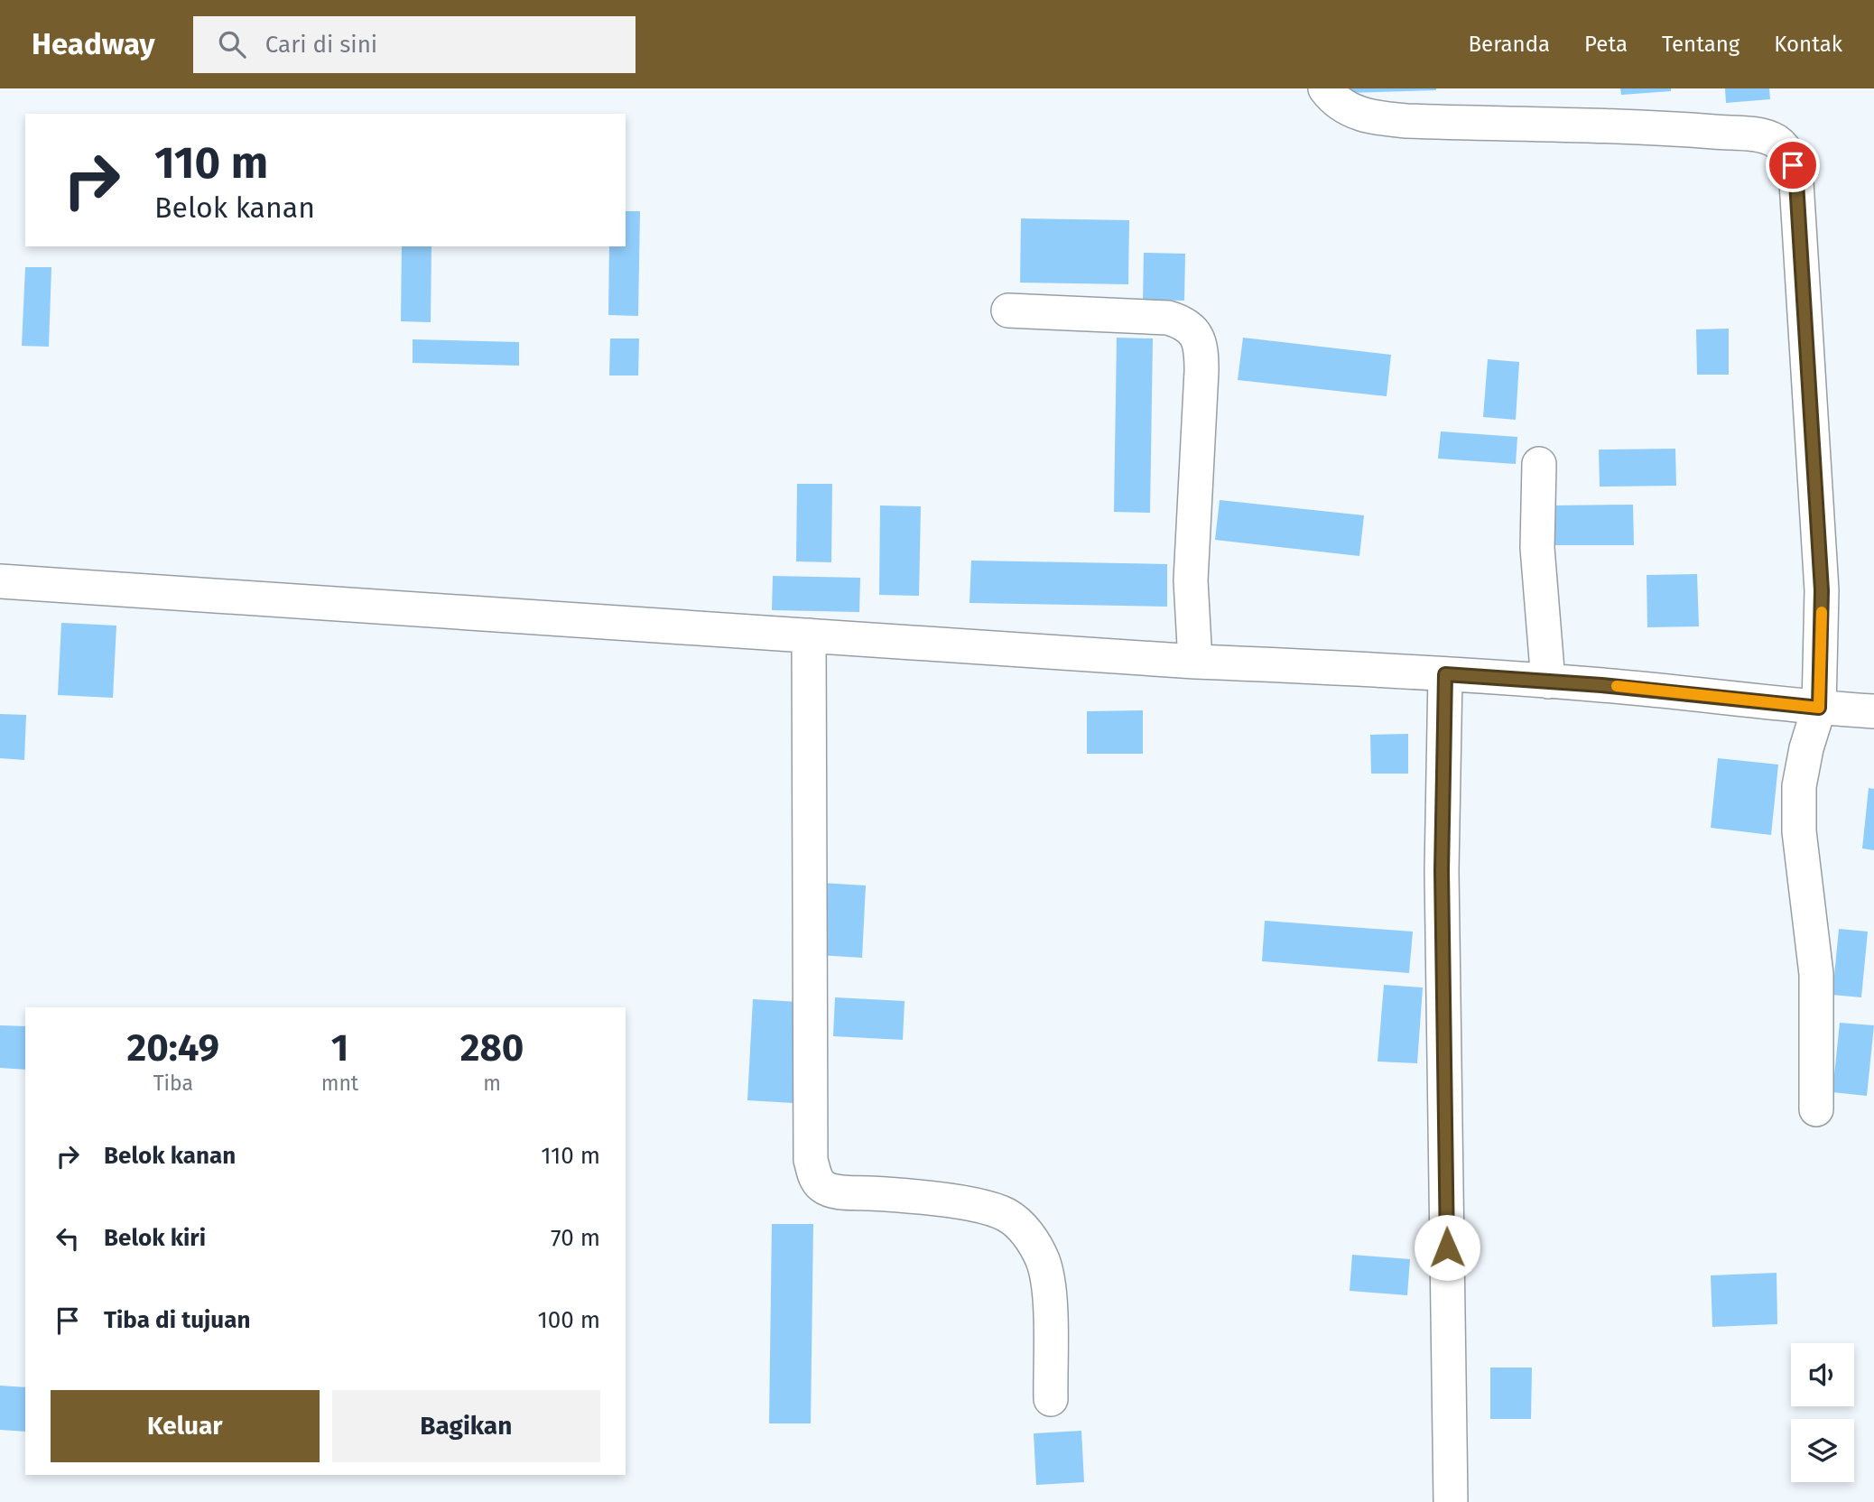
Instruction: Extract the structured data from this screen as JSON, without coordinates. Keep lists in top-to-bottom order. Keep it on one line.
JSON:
{"page":{"header":"Headway","search":"Cari di sini","nav":["Beranda","Peta","Tentang","Kontak"],"turn":["110 m","Belok kanan"],"eta":["20:49","Tiba","1","mnt","280","m"],"list":[{"name":"Belok kanan","value":"110 m"},{"name":"Belok kiri","value":"70 m"},{"name":"Tiba di tujuan","value":"100 m"}],"buttons":["Keluar","Bagikan"]}}
